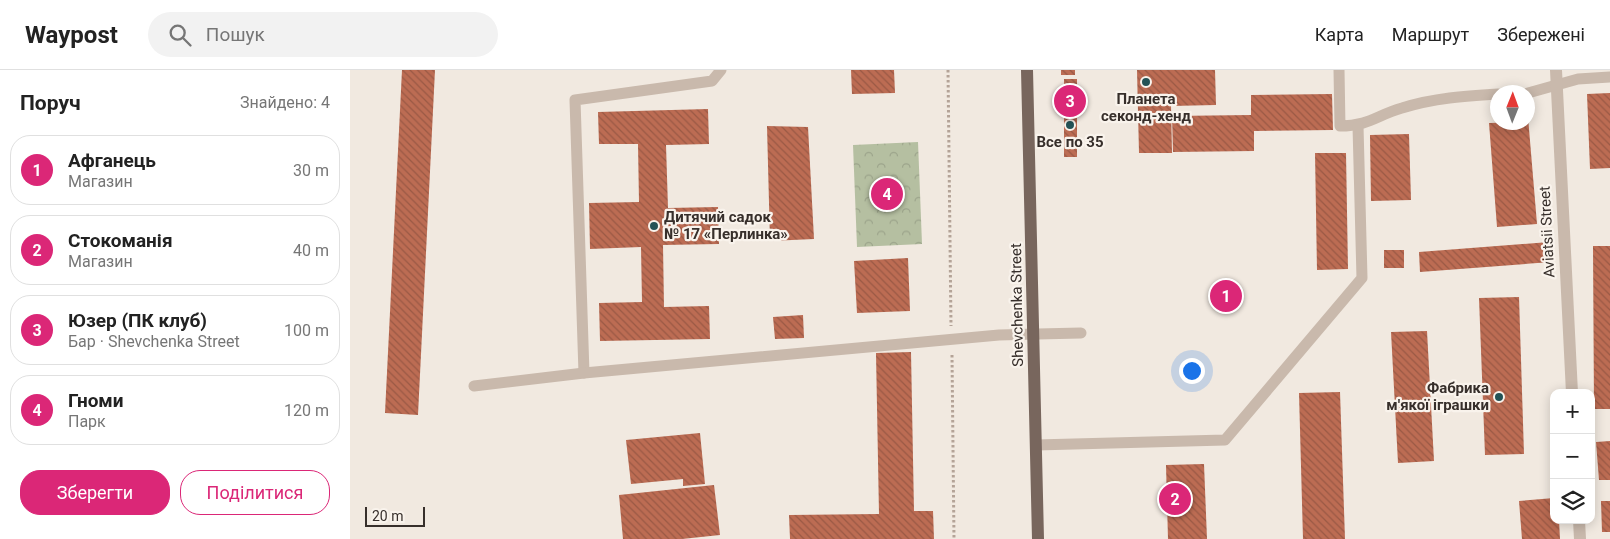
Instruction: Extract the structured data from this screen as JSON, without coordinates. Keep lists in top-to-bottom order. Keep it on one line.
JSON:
{"streets":{"main road":["Shevchenka Street"],"street":["Aviatsii Street"]},"places":["Планета секонд-хенд","Все по 35","Дитячий садок № 17 «Перлинка»","Фабрика м'якої іграшки"],"scale_bar":"20 m","north":"top","page":{"header":"Waypost","search":"Пошук","nav":["Карта","Маршрут","Збережені"],"heading":["Поруч","Знайдено: 4"],"pins":["3","4","1","2"],"list":[{"mark":"1","name":"Афганець","note":"Магазин","value":"30 m"},{"mark":"2","name":"Стокоманія","note":"Магазин","value":"40 m"},{"mark":"3","name":"Юзер (ПК клуб)","note":"Бар · Shevchenka Street","value":"100 m"},{"mark":"4","name":"Гноми","note":"Парк","value":"120 m"}],"map_buttons":["+","−"],"buttons":["Зберегти","Поділитися"],"scale":"20 m"}}
